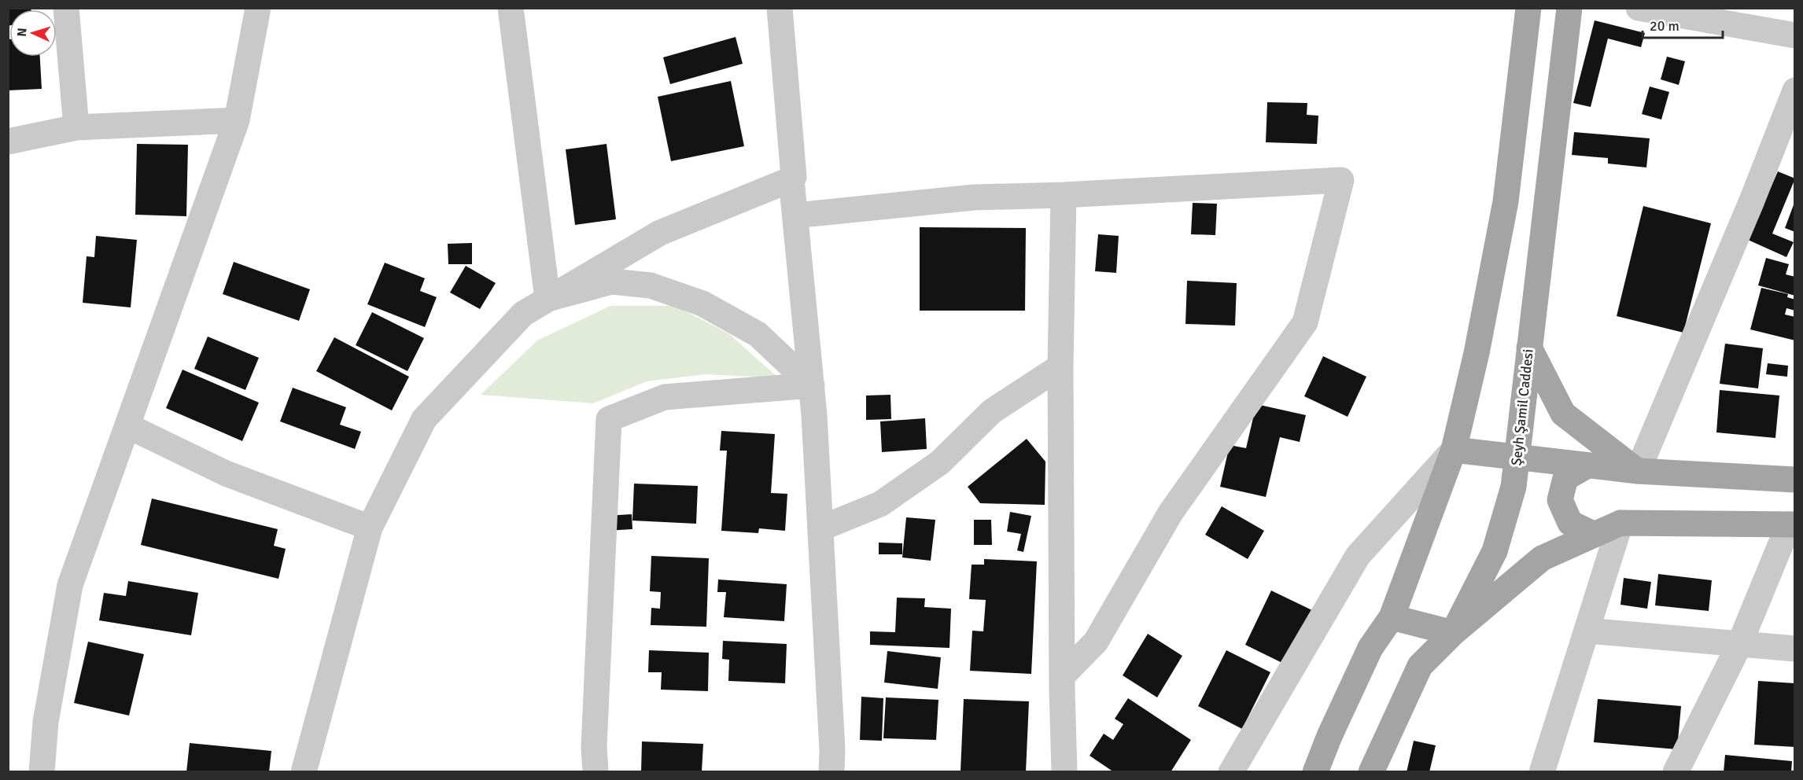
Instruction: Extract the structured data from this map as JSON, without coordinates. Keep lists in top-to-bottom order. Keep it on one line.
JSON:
{"streets":{"main road":["Şeyh Şamil Caddesi"]},"scale_bar":"20 m","north":"left"}
